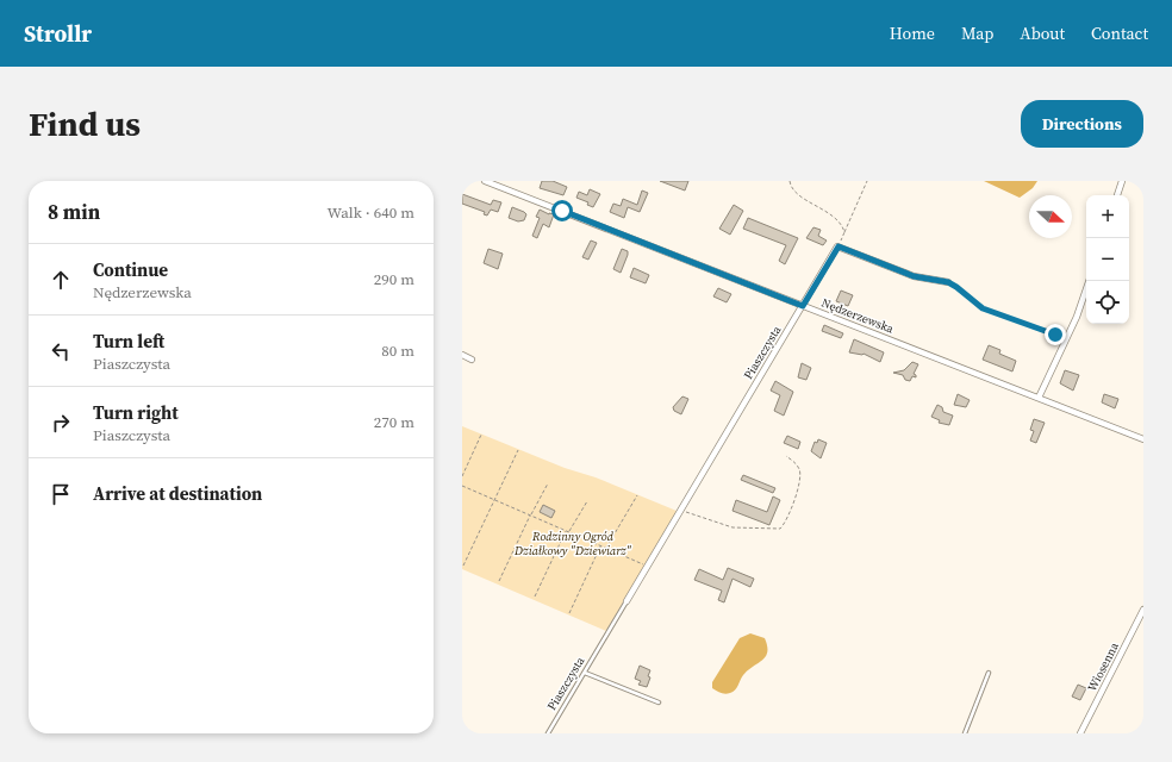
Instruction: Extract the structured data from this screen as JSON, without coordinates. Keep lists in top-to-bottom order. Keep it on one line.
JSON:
{"streets":{"street":["Nędzerzewska","Piaszczysta","Wiosenna"]},"crossings":[["Nędzerzewska","Piaszczysta"]],"parks":["Rodzinny Ogród Działkowy \"Dziewiarz\""],"north":"right","page":{"header":"Strollr","nav":["Home","Map","About","Contact"],"buttons":"Directions","title":"Find us","heading":["8 min","Walk · 640 m"],"map_buttons":["+","−"],"list":[["Continue","Nędzerzewska","290 m"],["Turn left","Piaszczysta","80 m"],["Turn right","Piaszczysta","270 m"],"Arrive at destination"]}}
